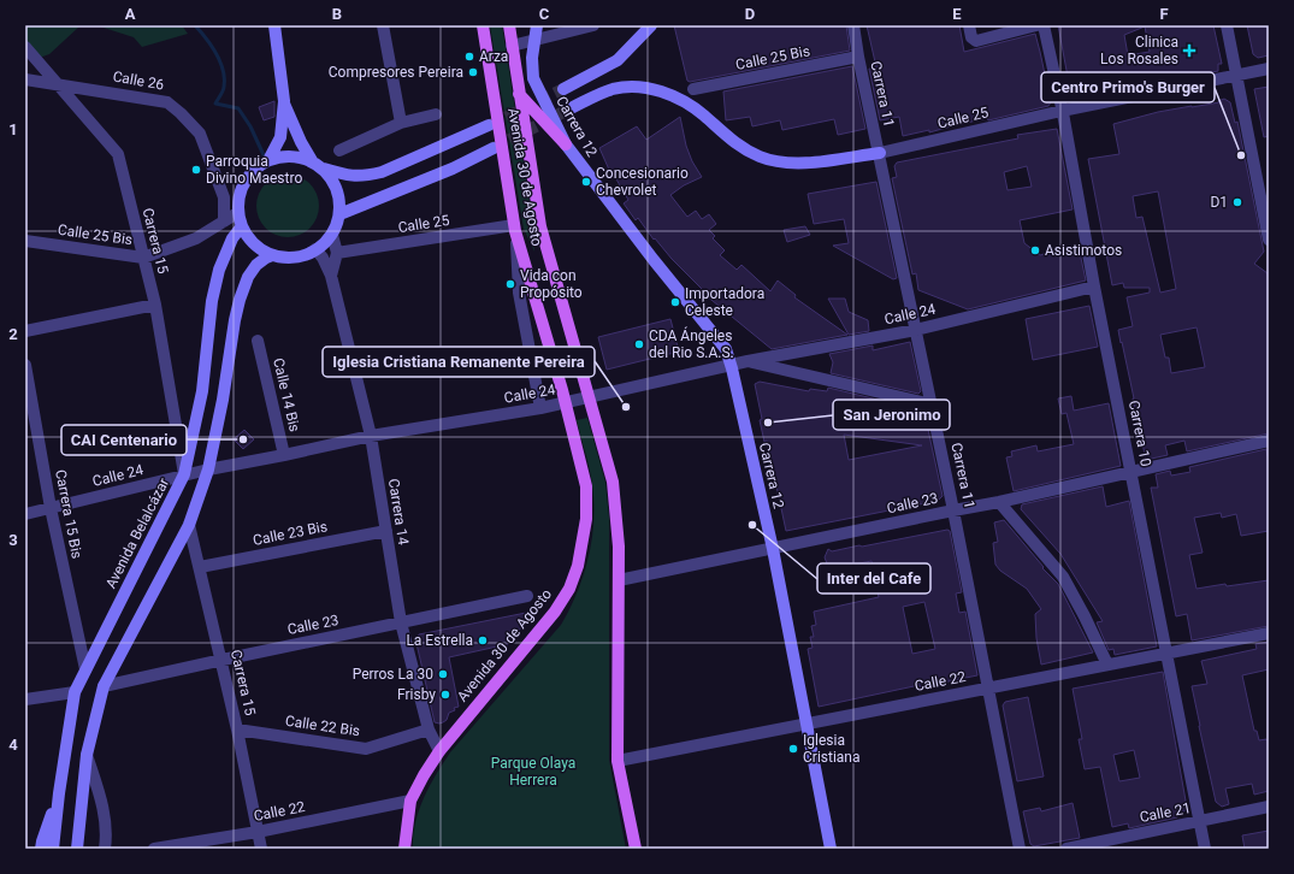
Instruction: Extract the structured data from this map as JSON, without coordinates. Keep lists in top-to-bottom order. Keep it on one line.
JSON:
{"streets":{"main road":["Calle 25","Carrera 12","Avenida 30 de Agosto","Avenida Belalcázar"],"street":["Calle 25 Bis","Calle 26","Carrera 11","Carrera 15","Calle 24","Calle 14 Bis","Carrera 10","Calle 23","Carrera 14","Carrera 15 Bis","Calle 23 Bis","Calle 22","Calle 22 Bis","Calle 21"]},"crossings":[["Calle 25 Bis","Calle 26"],["Calle 25 Bis","Carrera 11"],["Calle 25 Bis","Carrera 15"],["Calle 25 Bis","Carrera 14"],["Calle 25 Bis","Avenida Belalcázar"],["Calle 26","Carrera 15"],["Carrera 11","Calle 25"],["Carrera 11","Calle 24"],["Carrera 11","Calle 23"],["Carrera 11","Calle 22"],["Calle 25","Avenida 30 de Agosto"],["Calle 25","Carrera 10"],["Calle 25","Carrera 14"],["Carrera 12","Calle 24"],["Carrera 12","Calle 23"],["Carrera 12","Calle 22"],["Avenida 30 de Agosto","Calle 24"],["Avenida 30 de Agosto","Calle 23"],["Avenida 30 de Agosto","Carrera 14"],["Avenida 30 de Agosto","Calle 22"],["Carrera 15","Calle 24"],["Carrera 15","Calle 23"],["Carrera 15","Avenida Belalcázar"],["Carrera 15","Calle 23 Bis"],["Carrera 15","Calle 22"],["Carrera 15","Calle 22 Bis"],["Calle 24","Calle 14 Bis"],["Calle 24","Carrera 10"],["Calle 24","Carrera 14"],["Calle 24","Carrera 15 Bis"],["Calle 24","Avenida Belalcázar"],["Carrera 10","Calle 23"],["Carrera 10","Calle 22"],["Carrera 10","Calle 21"],["Calle 23","Carrera 14"],["Carrera 14","Avenida Belalcázar"],["Carrera 14","Calle 23 Bis"],["Carrera 14","Calle 22 Bis"],["Carrera 15 Bis","Avenida Belalcázar"]],"parks":["Parque Olaya Herrera"],"places":{"health":["Clinica Los Rosales"],"other":["Arza","Compresores Pereira","Centro Primo's Burger","Parroquia Divino Maestro","Concesionario Chevrolet","D1","Asistimotos","Vida con Propósito","Importadora Celeste","CDA Ángeles del Rio S.A.S.","Iglesia Cristiana Remanente Pereira","San Jeronimo","CAI Centenario","Inter del Cafe","La Estrella","Perros La 30","Frisby","Iglesia Cristiana"]},"grid":{"columns":["A","B","C","D","E","F"],"rows":["1","2","3","4"]}}
